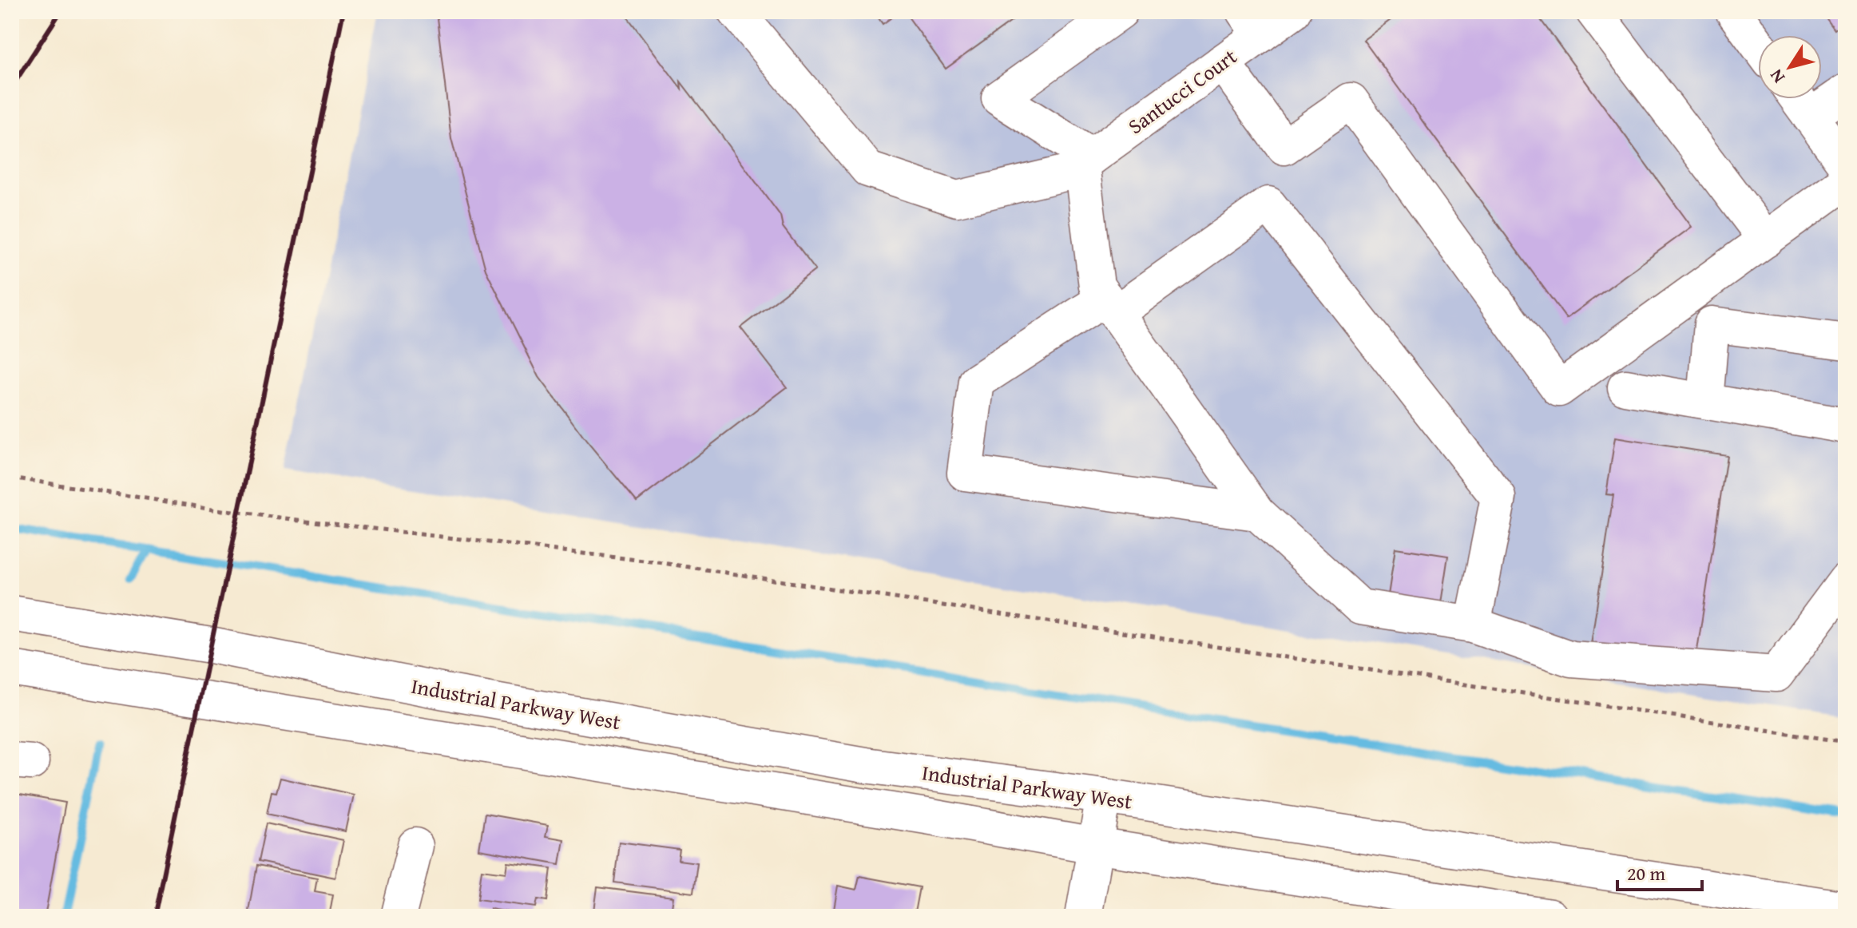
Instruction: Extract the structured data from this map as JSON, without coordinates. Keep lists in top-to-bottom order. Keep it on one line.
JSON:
{"streets":{"main road":["Santucci Court","Industrial Parkway West"]},"scale_bar":"20 m","north":"bottom left"}
